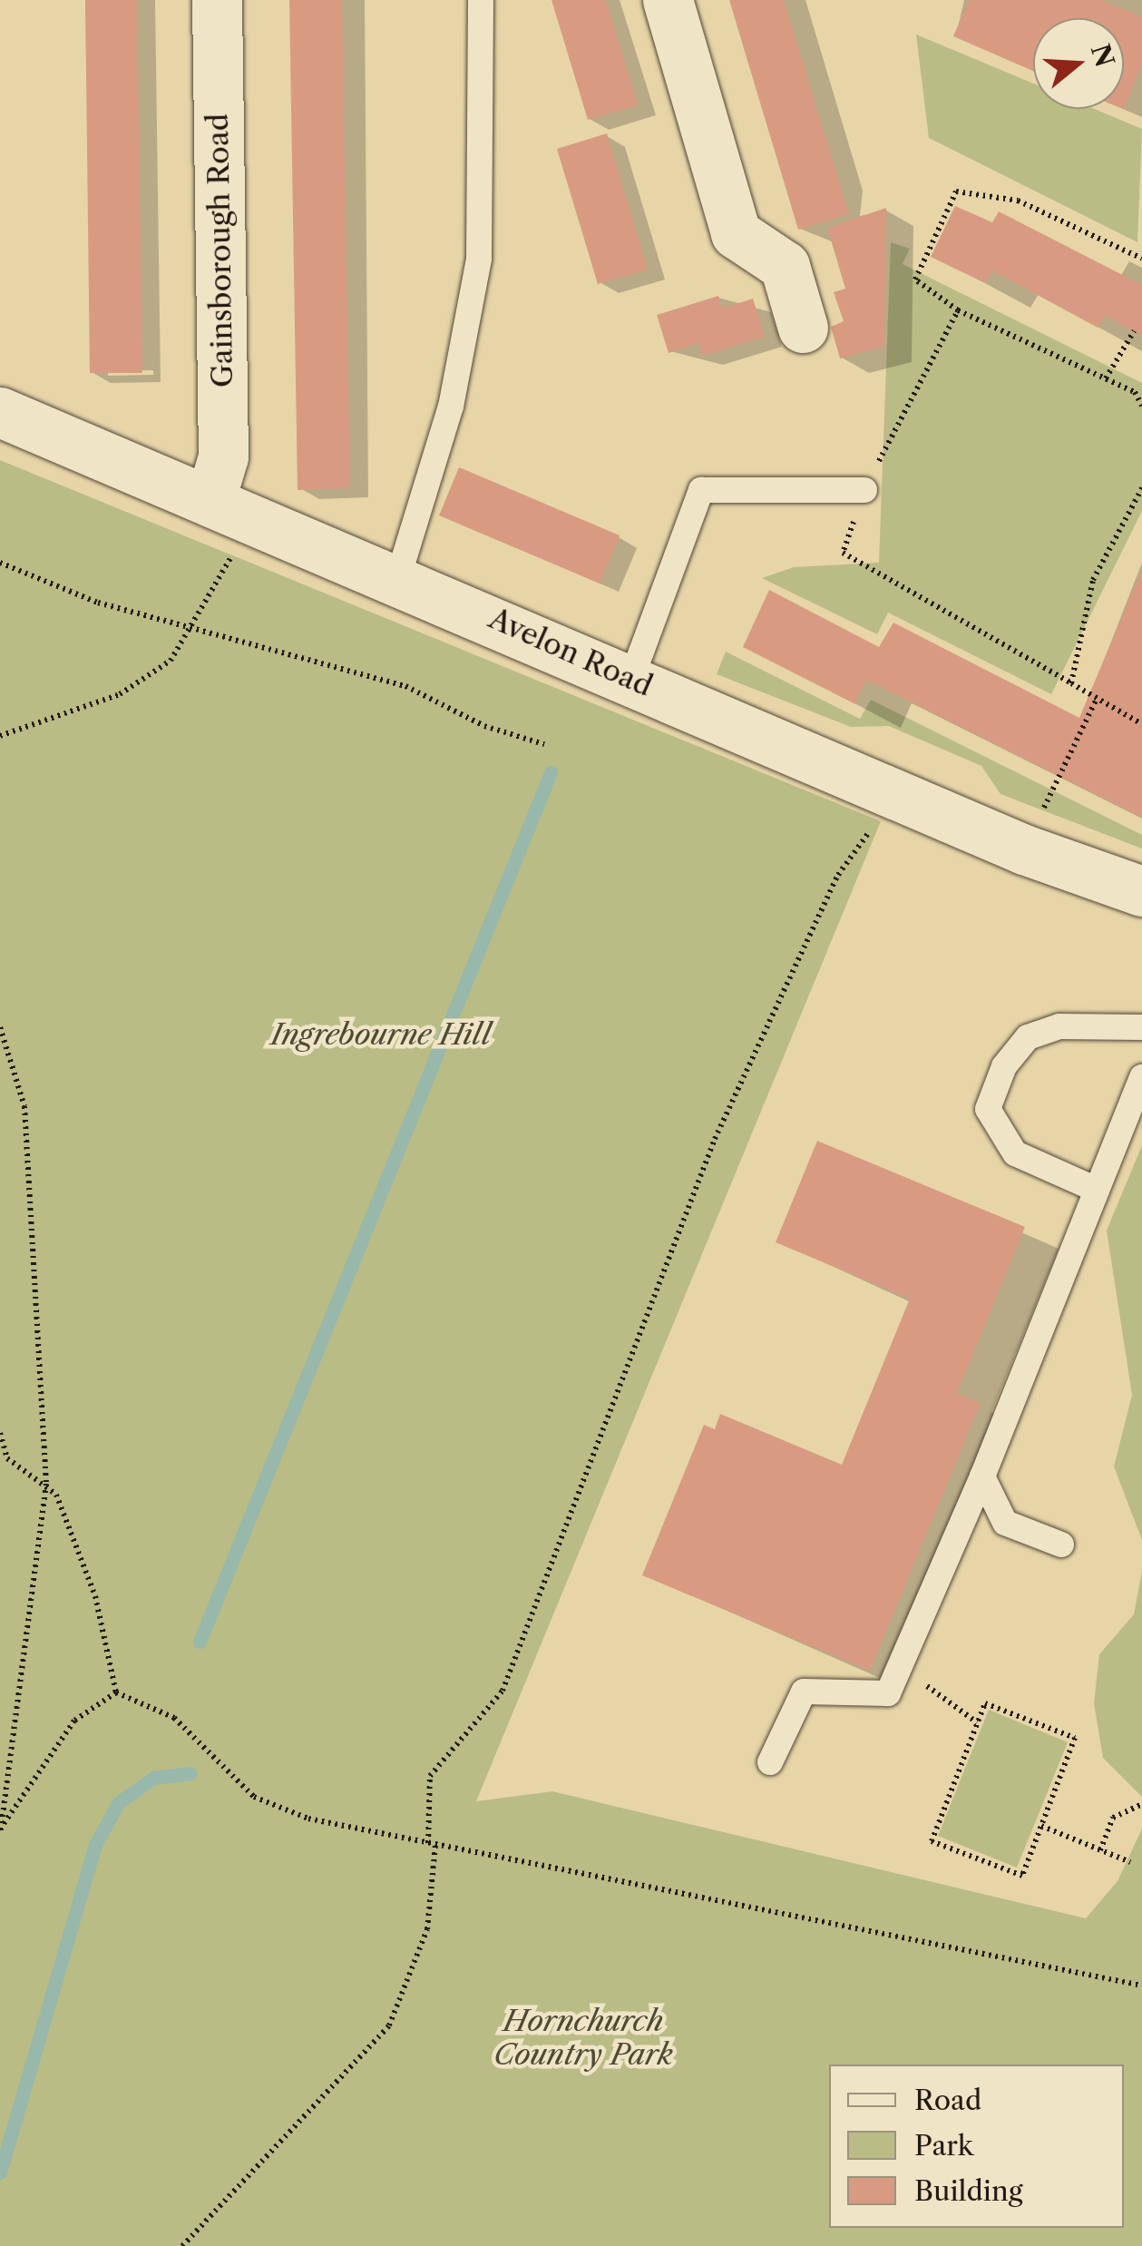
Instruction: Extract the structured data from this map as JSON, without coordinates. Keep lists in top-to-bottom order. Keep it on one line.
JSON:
{"streets":{"street":["Gainsborough Road","Avelon Road"]},"crossings":[["Gainsborough Road","Avelon Road"]],"parks":["Ingrebourne Hill","Hornchurch Country Park"],"legend":["Road","Park","Building"],"north":"right"}
